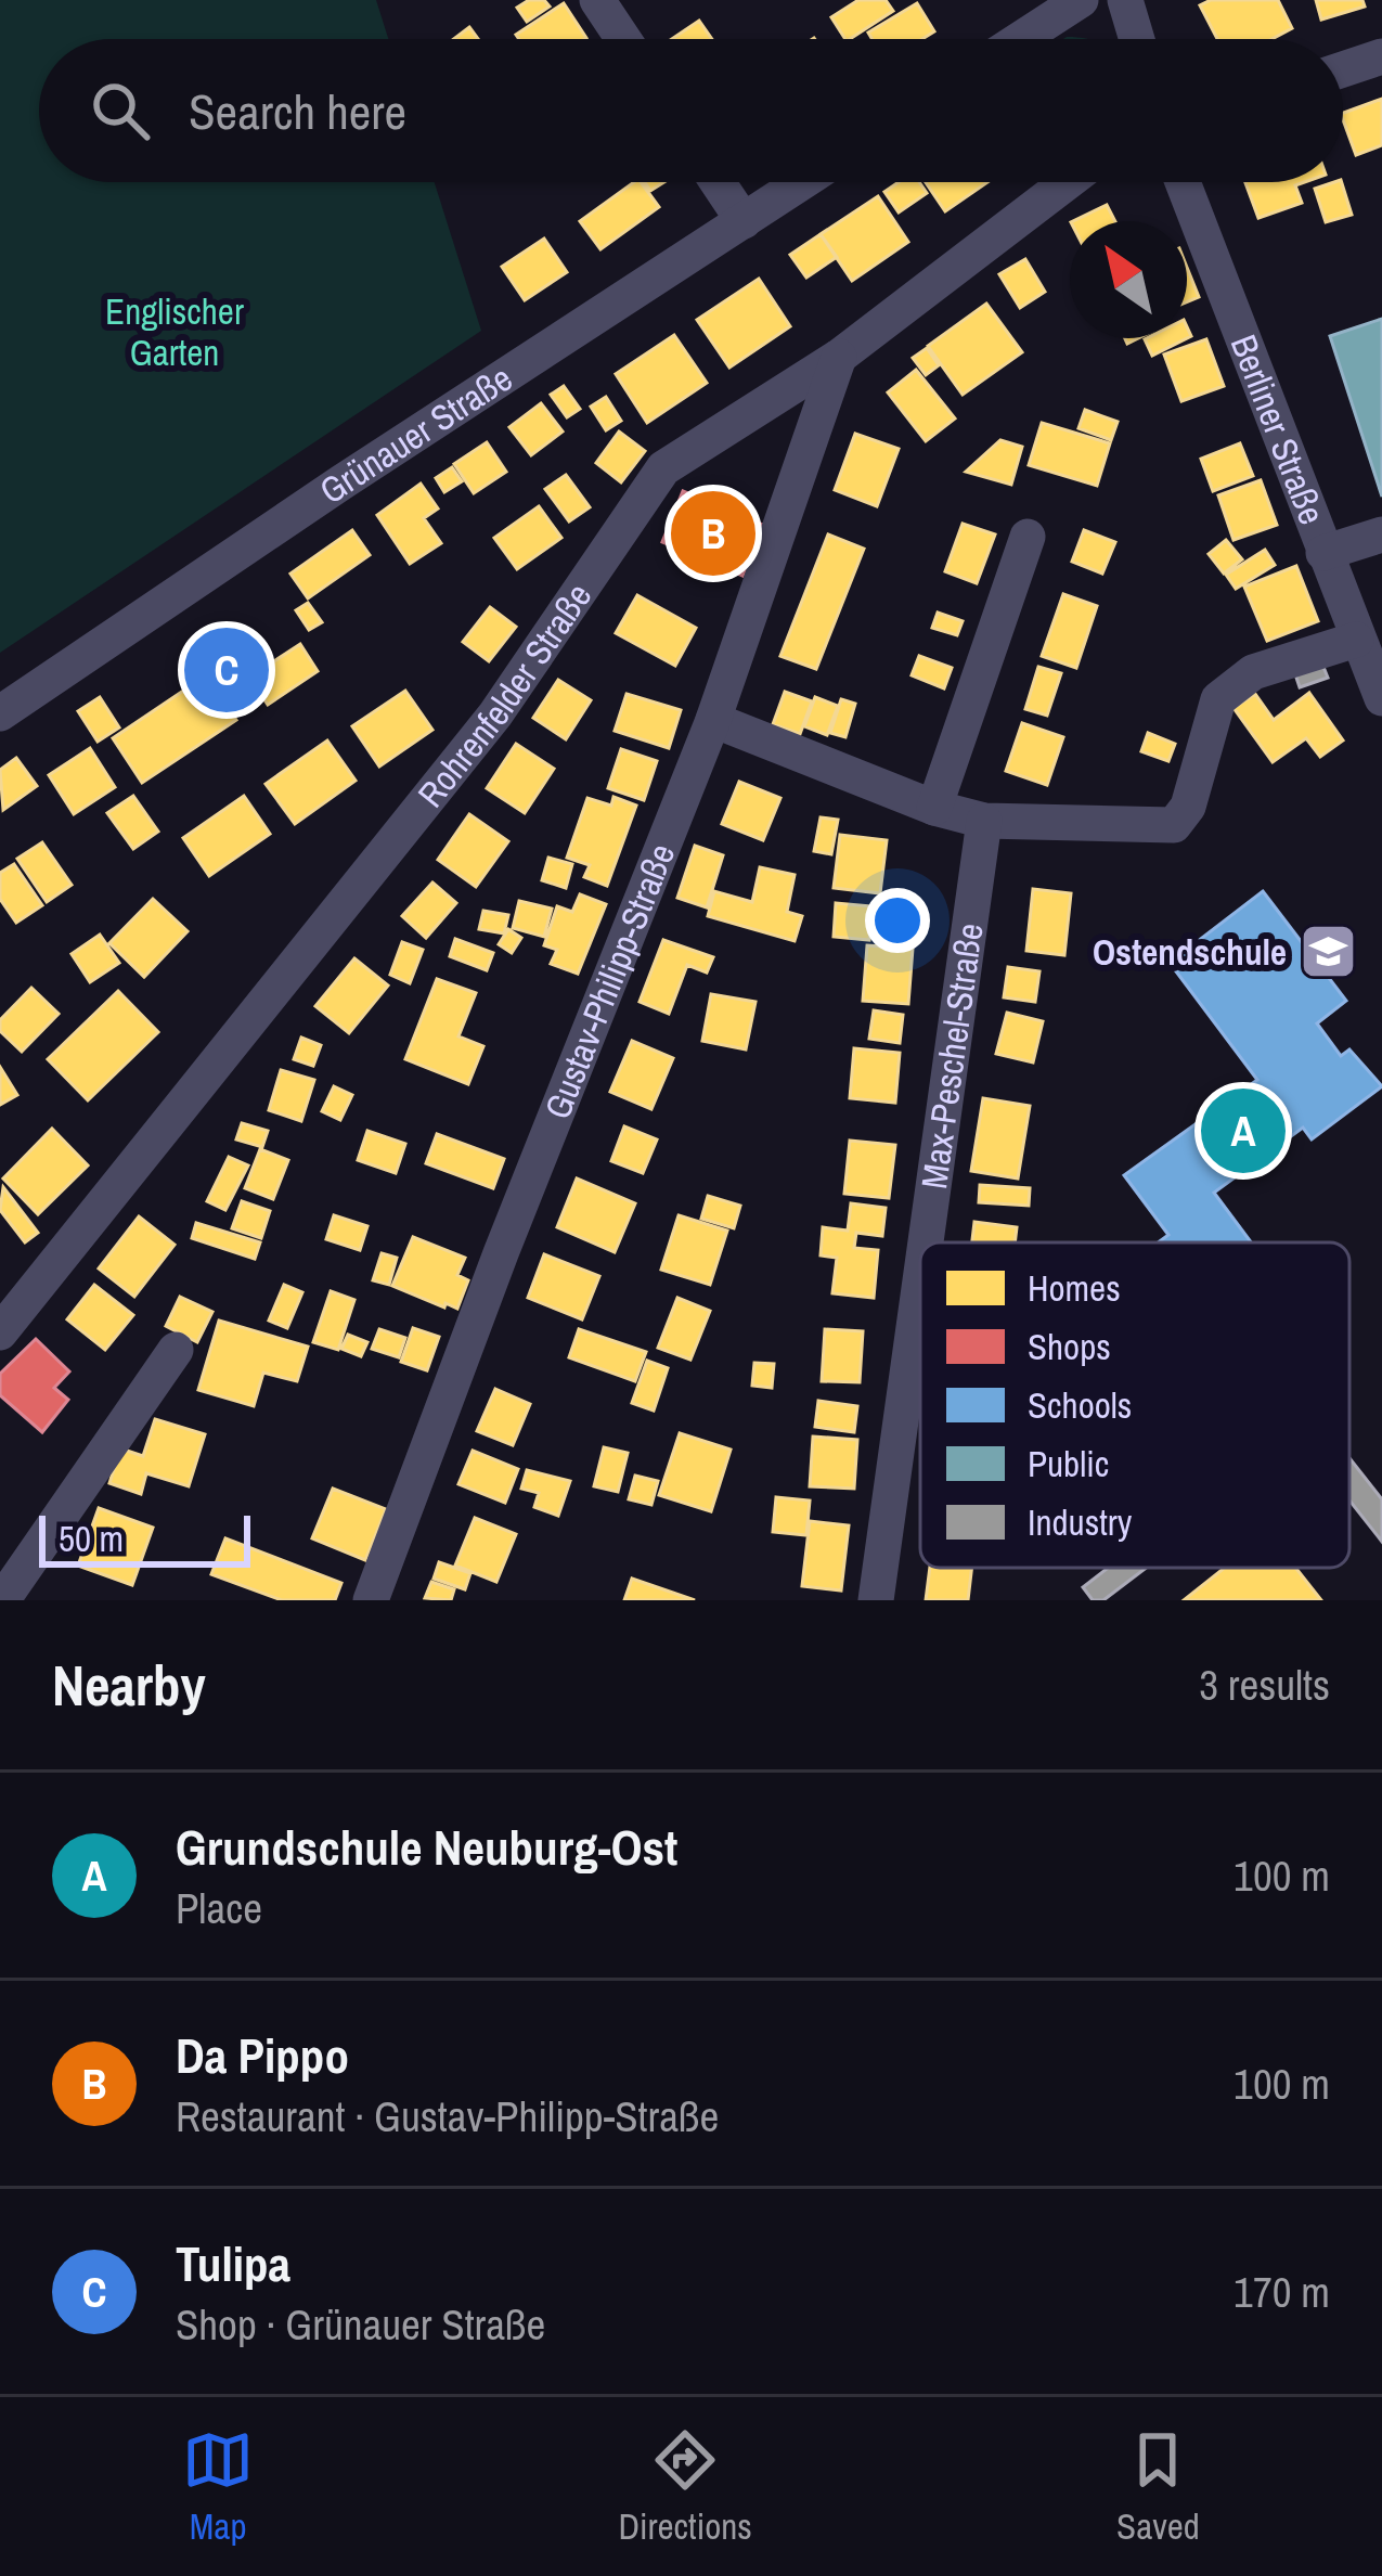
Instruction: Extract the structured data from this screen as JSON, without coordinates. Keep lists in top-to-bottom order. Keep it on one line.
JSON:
{"streets":{"street":["Berliner Straße","Grünauer Straße","Rohrenfelder Straße","Gustav-Philipp-Straße","Max-Peschel-Straße"]},"crossings":[["Rohrenfelder Straße","Gustav-Philipp-Straße"]],"parks":["Englischer Garten"],"places":{"school or university":["Ostendschule"]},"legend":["Homes","Shops","Schools","Public","Industry"],"scale_bar":"50 m","north":"top left","page":{"search":"Search here","pins":["B","C","A"],"scale":"50 m","heading":["Nearby","3 results"],"list":[{"mark":"A","name":"Grundschule Neuburg-Ost","note":"Place","value":"100 m"},{"mark":"B","name":"Da Pippo","note":"Restaurant · Gustav-Philipp-Straße","value":"100 m"},{"mark":"C","name":"Tulipa","note":"Shop · Grünauer Straße","value":"170 m"}],"nav":["Map","Directions","Saved"]}}
